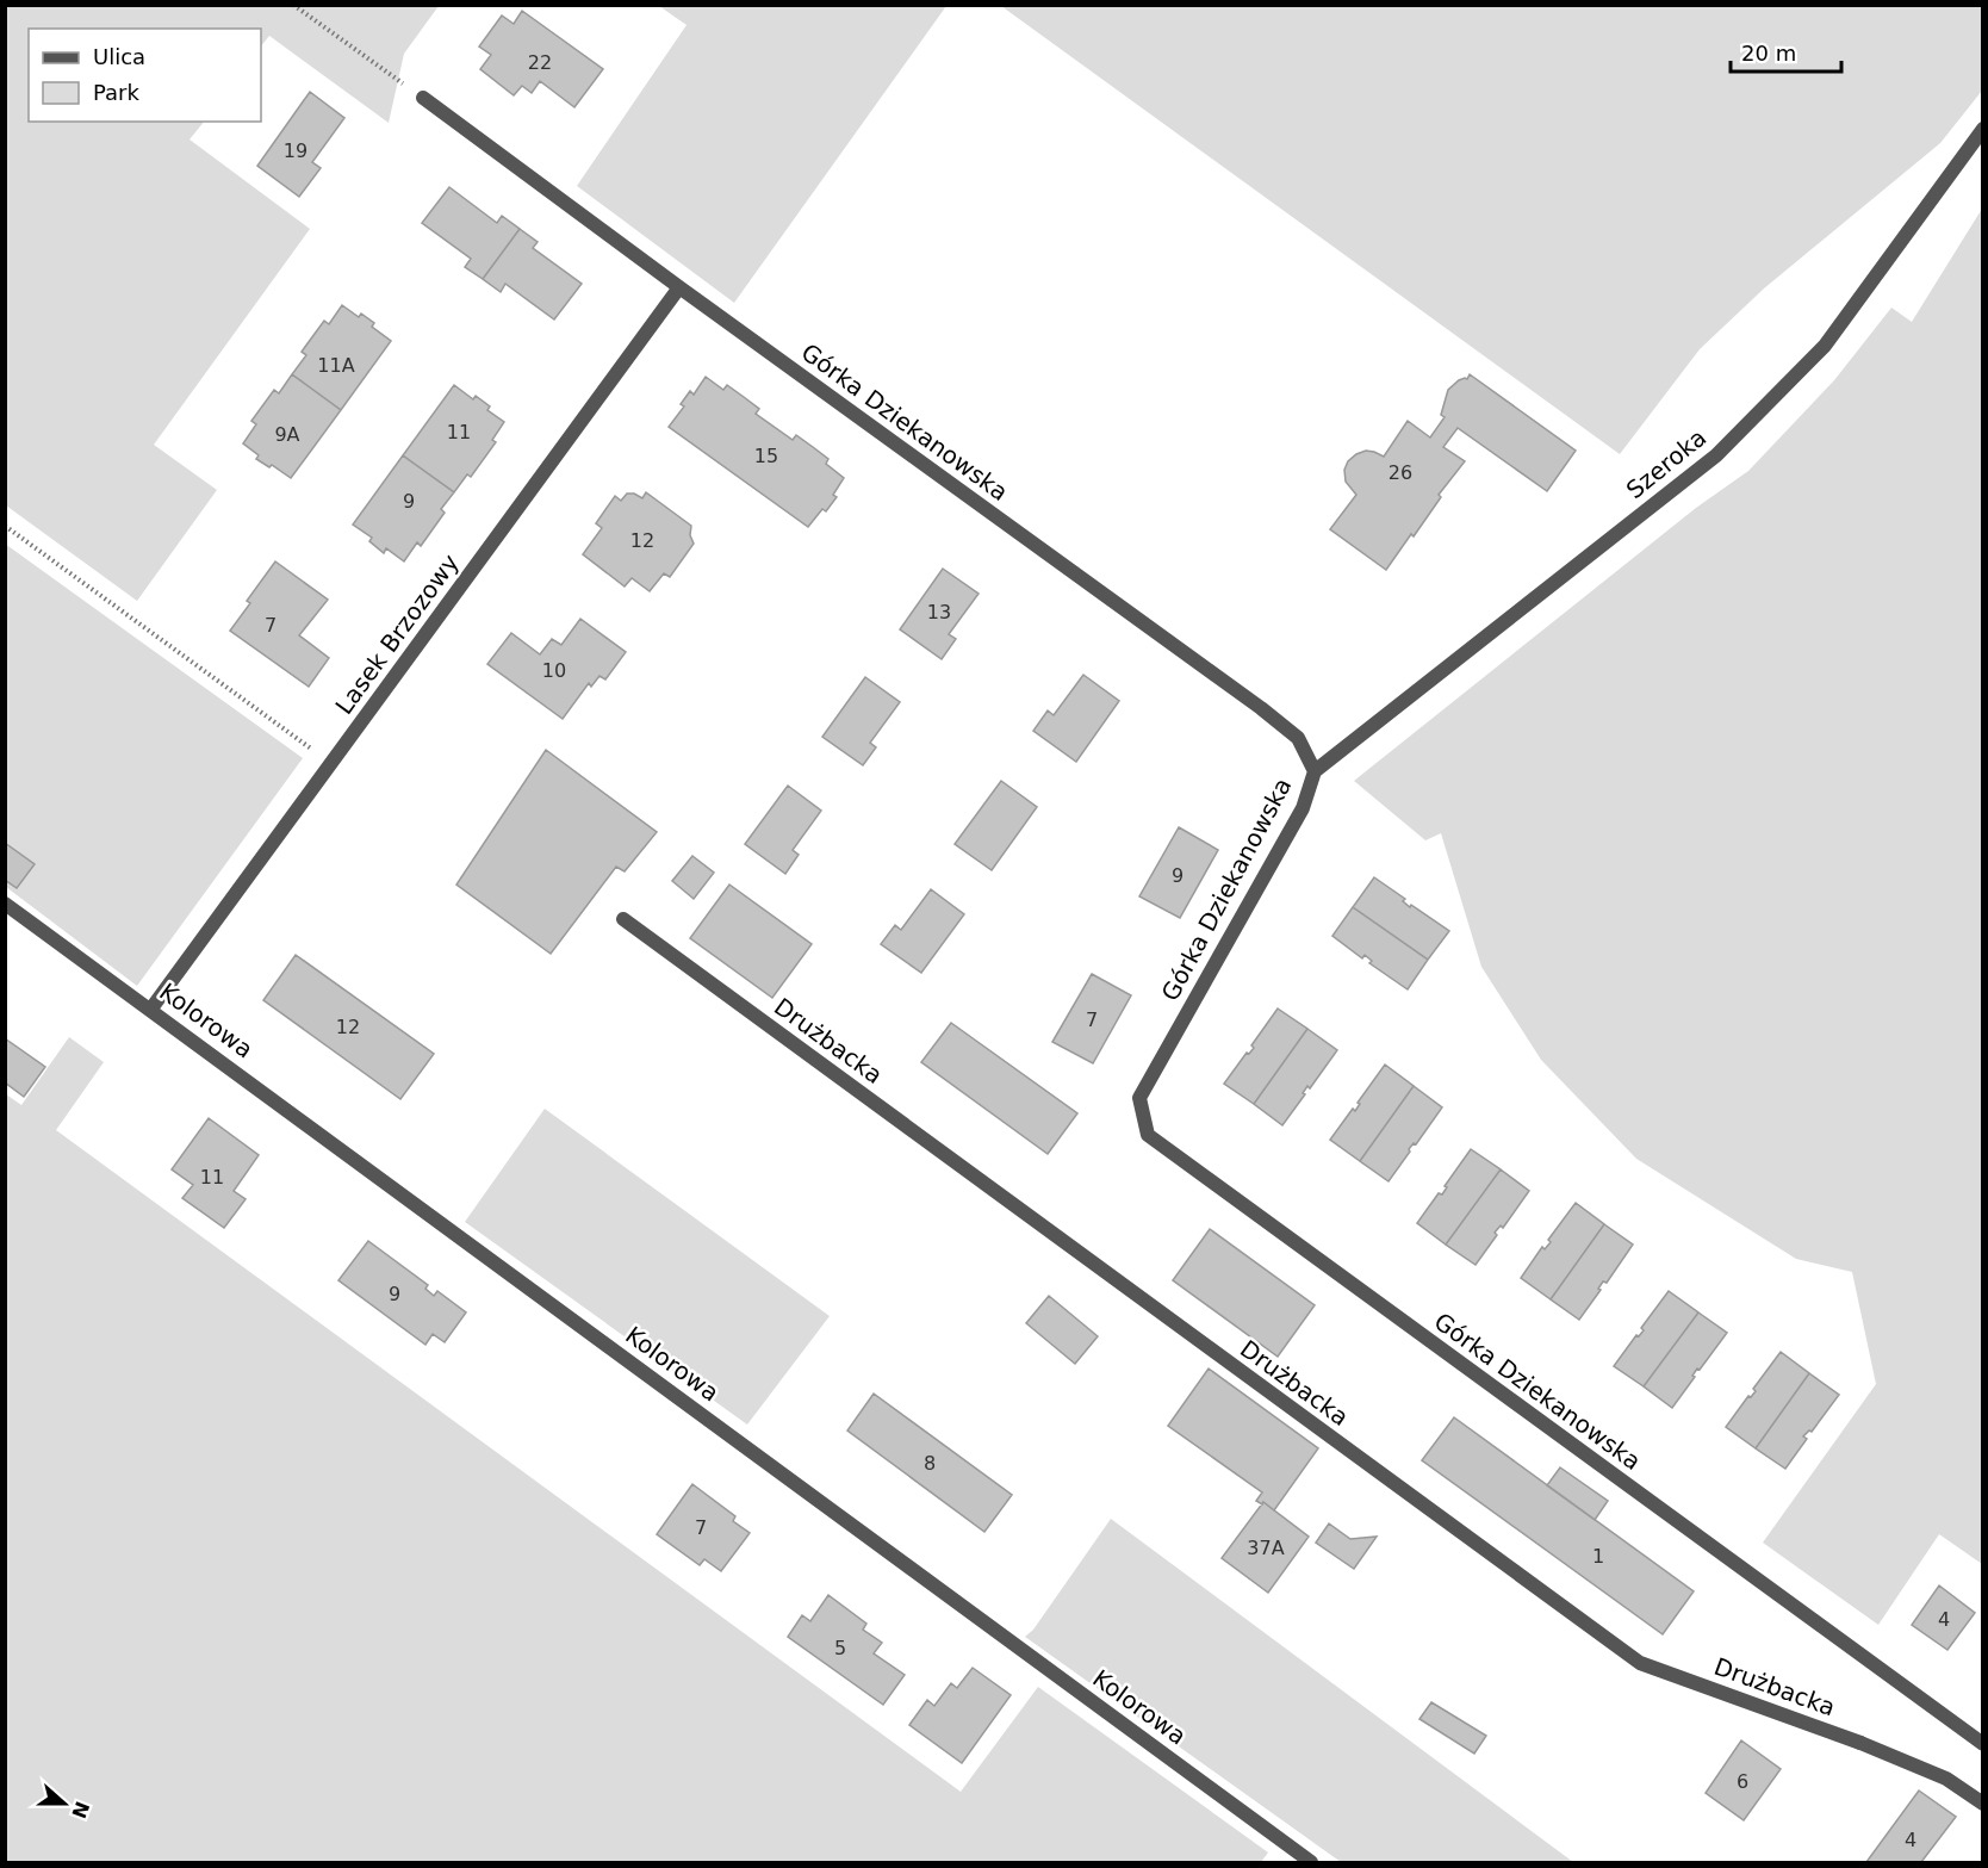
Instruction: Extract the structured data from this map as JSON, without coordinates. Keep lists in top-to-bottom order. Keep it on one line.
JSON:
{"streets":{"street":["Górka Dziekanowska","Szeroka","Lasek Brzozowy","Kolorowa","Drużbacka"]},"crossings":[["Górka Dziekanowska","Szeroka"],["Górka Dziekanowska","Lasek Brzozowy"],["Lasek Brzozowy","Kolorowa"]],"house_numbers":["22","19","11A","11","9A","15","26","9","12","13","7","10","9","7","12","11","9","8","7","37A","1","4","5","6","4"],"legend":["Ulica","Park"],"scale_bar":"20 m","north":"right"}
